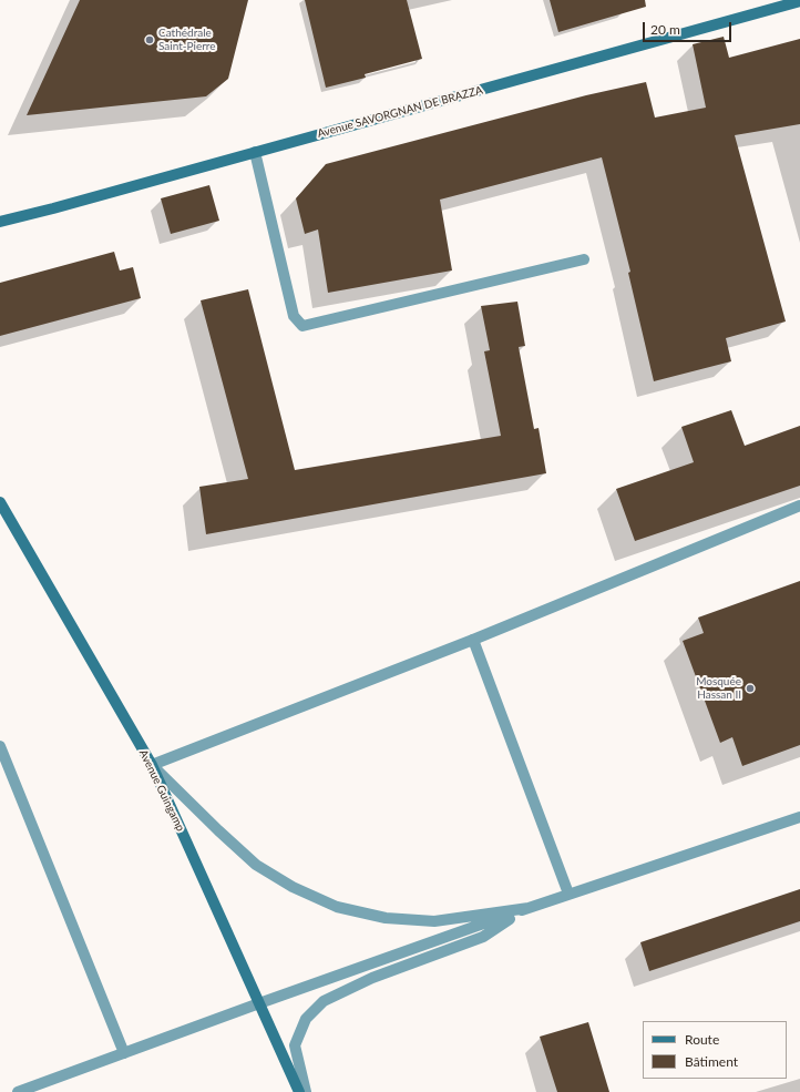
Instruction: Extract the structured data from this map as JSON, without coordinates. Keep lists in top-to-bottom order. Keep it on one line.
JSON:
{"streets":{"street":["Avenue SAVORGNAN DE BRAZZA","Avenue Guingamp"]},"places":["Cathédrale Saint-Pierre","Mosquée Hassan II"],"legend":["Route","Bâtiment"],"scale_bar":"20 m"}
